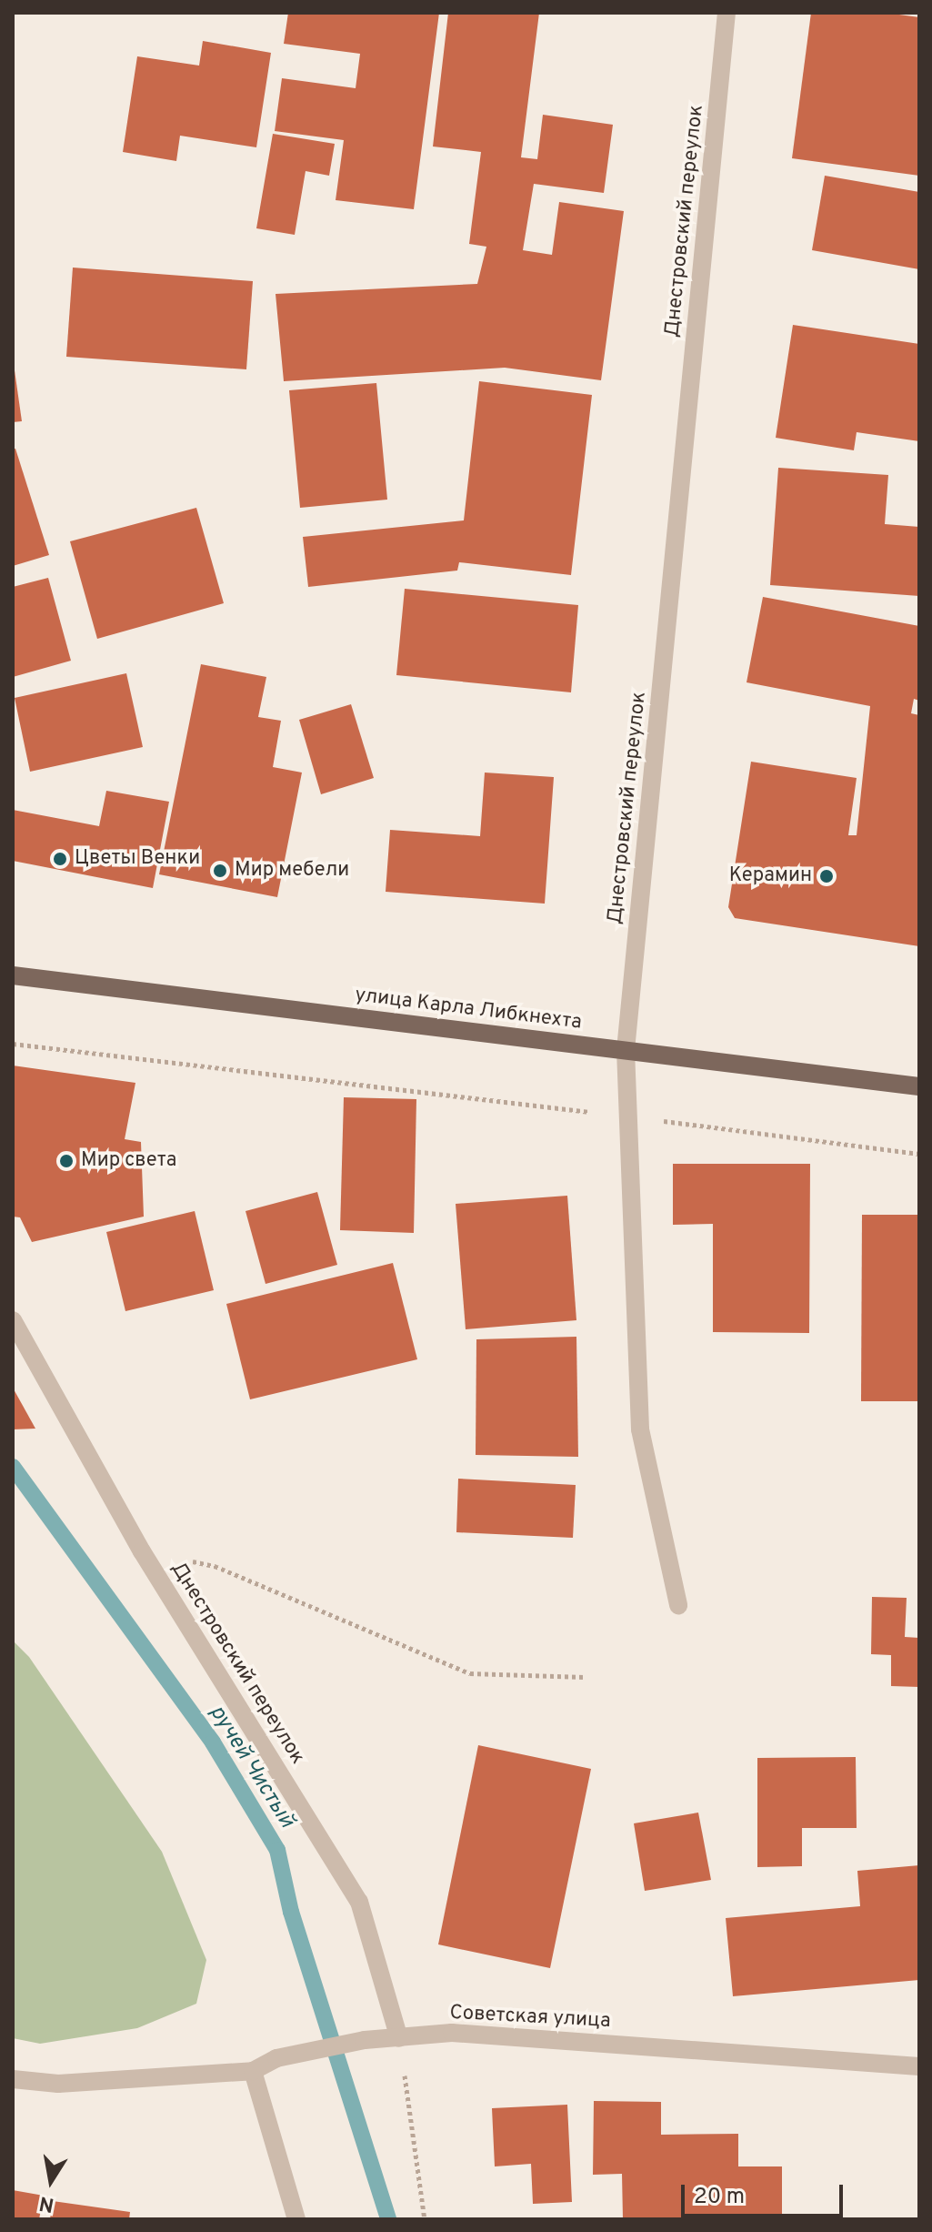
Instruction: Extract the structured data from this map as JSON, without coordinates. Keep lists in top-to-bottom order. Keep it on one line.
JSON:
{"streets":{"main road":["улица Карла Либкнехта"],"street":["Днестровский переулок","Советская улица"]},"crossings":[["Днестровский переулок","улица Карла Либкнехта"],["Днестровский переулок","Советская улица"]],"water":["ручей Чистый"],"places":["Цветы Венки","Мир мебели","Керамин","Мир света"],"scale_bar":"20 m","north":"bottom"}
